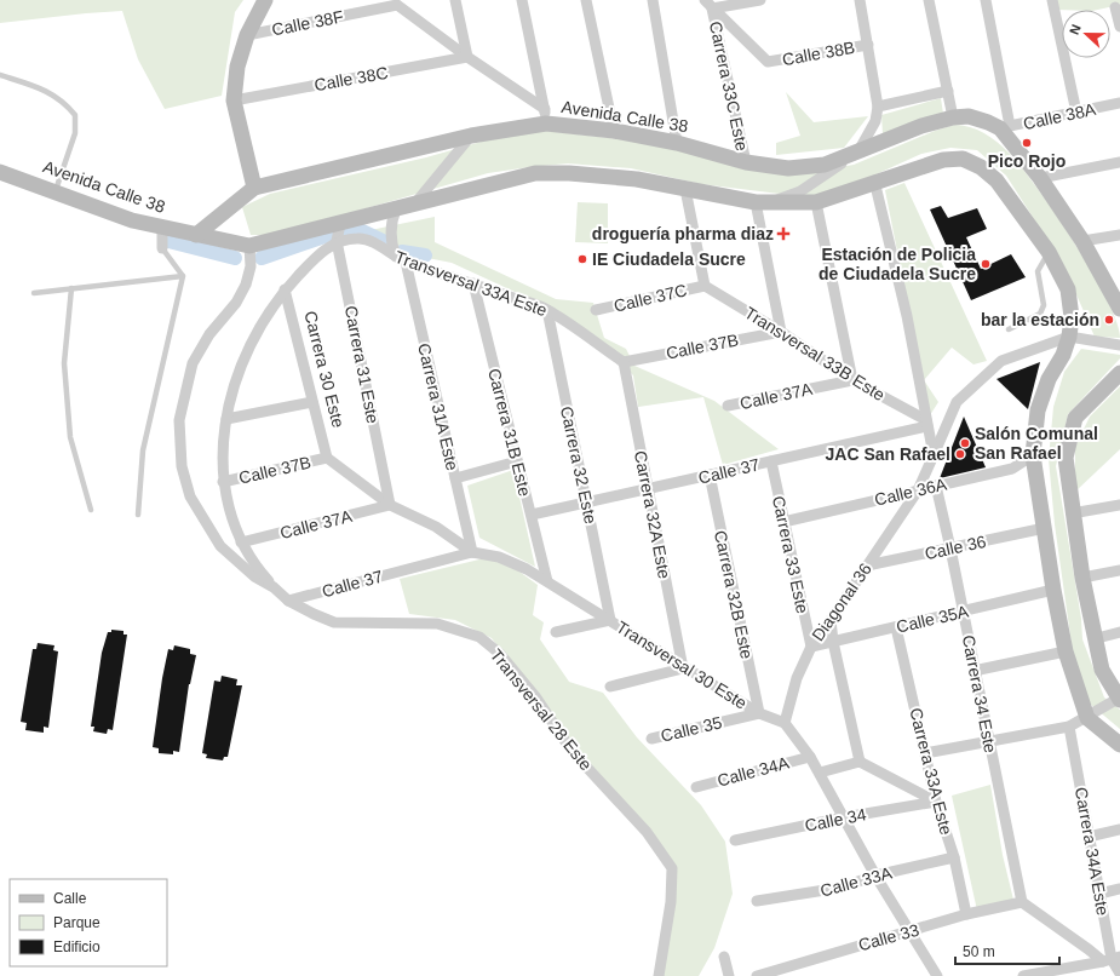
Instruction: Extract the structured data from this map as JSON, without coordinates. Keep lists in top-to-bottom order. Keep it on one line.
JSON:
{"streets":{"street":["Calle 38F","Calle 38B","Calle 38C","Carrera 33C Este","Avenida Calle 38","Calle 38A","Transversal 33A Este","Calle 37C","Calle 37B","Transversal 33B Este","Carrera 31 Este","Carrera 30 Este","Calle 37A","Carrera 31A Este","Carrera 31B Este","Carrera 32 Este","Calle 37","Calle 36A","Carrera 32A Este","Calle 36","Carrera 33 Este","Carrera 32B Este","Diagonal 36","Calle 35A","Transversal 30 Este","Carrera 34 Este","Transversal 28 Este","Calle 35","Calle 34A","Carrera 33A Este","Calle 34","Carrera 34A Este","Calle 33A","Calle 33"]},"crossings":[["Calle 38F","Calle 38C"],["Calle 38B","Carrera 33C Este"],["Carrera 33C Este","Avenida Calle 38"],["Avenida Calle 38","Calle 38A"],["Avenida Calle 38","Carrera 31 Este"],["Avenida Calle 38","Carrera 31A Este"],["Avenida Calle 38","Transversal 28 Este"],["Transversal 33A Este","Calle 37B"],["Transversal 33A Este","Carrera 31 Este"],["Transversal 33A Este","Carrera 31A Este"],["Transversal 33A Este","Carrera 31B Este"],["Transversal 33A Este","Carrera 32 Este"],["Transversal 33A Este","Carrera 32A Este"],["Calle 37C","Transversal 33B Este"],["Calle 37B","Transversal 33B Este"],["Calle 37B","Carrera 30 Este"],["Calle 37B","Carrera 32A Este"],["Calle 37B","Transversal 30 Este"],["Transversal 33B Este","Calle 37A"],["Transversal 33B Este","Calle 37"],["Carrera 31 Este","Calle 37A"],["Carrera 31 Este","Transversal 30 Este"],["Carrera 30 Este","Transversal 30 Este"],["Calle 37A","Transversal 30 Este"],["Carrera 31A Este","Calle 37"],["Carrera 31A Este","Transversal 30 Este"],["Carrera 31B Este","Calle 37"],["Carrera 31B Este","Transversal 30 Este"],["Carrera 32 Este","Calle 37"],["Carrera 32 Este","Transversal 30 Este"],["Calle 37","Carrera 32A Este"],["Calle 37","Carrera 33 Este"],["Calle 37","Carrera 32B Este"],["Calle 37","Transversal 30 Este"],["Calle 37","Transversal 28 Este"],["Calle 36A","Carrera 33 Este"],["Calle 36A","Diagonal 36"],["Calle 36A","Carrera 34 Este"],["Carrera 32A Este","Transversal 30 Este"],["Calle 36","Diagonal 36"],["Calle 36","Carrera 34 Este"],["Carrera 33 Este","Diagonal 36"],["Carrera 33 Este","Calle 35A"],["Carrera 32B Este","Transversal 30 Este"],["Carrera 32B Este","Calle 35"],["Diagonal 36","Calle 35A"],["Diagonal 36","Transversal 30 Este"],["Calle 35A","Carrera 34 Este"],["Calle 35A","Carrera 33A Este"],["Transversal 30 Este","Calle 35"],["Carrera 34 Este","Calle 33"],["Carrera 33A Este","Calle 34"],["Carrera 33A Este","Calle 33A"],["Carrera 33A Este","Calle 33"]],"places":{"other":["Pico Rojo","IE Ciudadela Sucre","Estación de Policia de Ciudadela Sucre","bar la estación","Salón Comunal San Rafael","JAC San Rafael"],"health":["droguería pharma diaz"]},"legend":["Calle","Parque","Edificio"],"scale_bar":"50 m","north":"left"}
